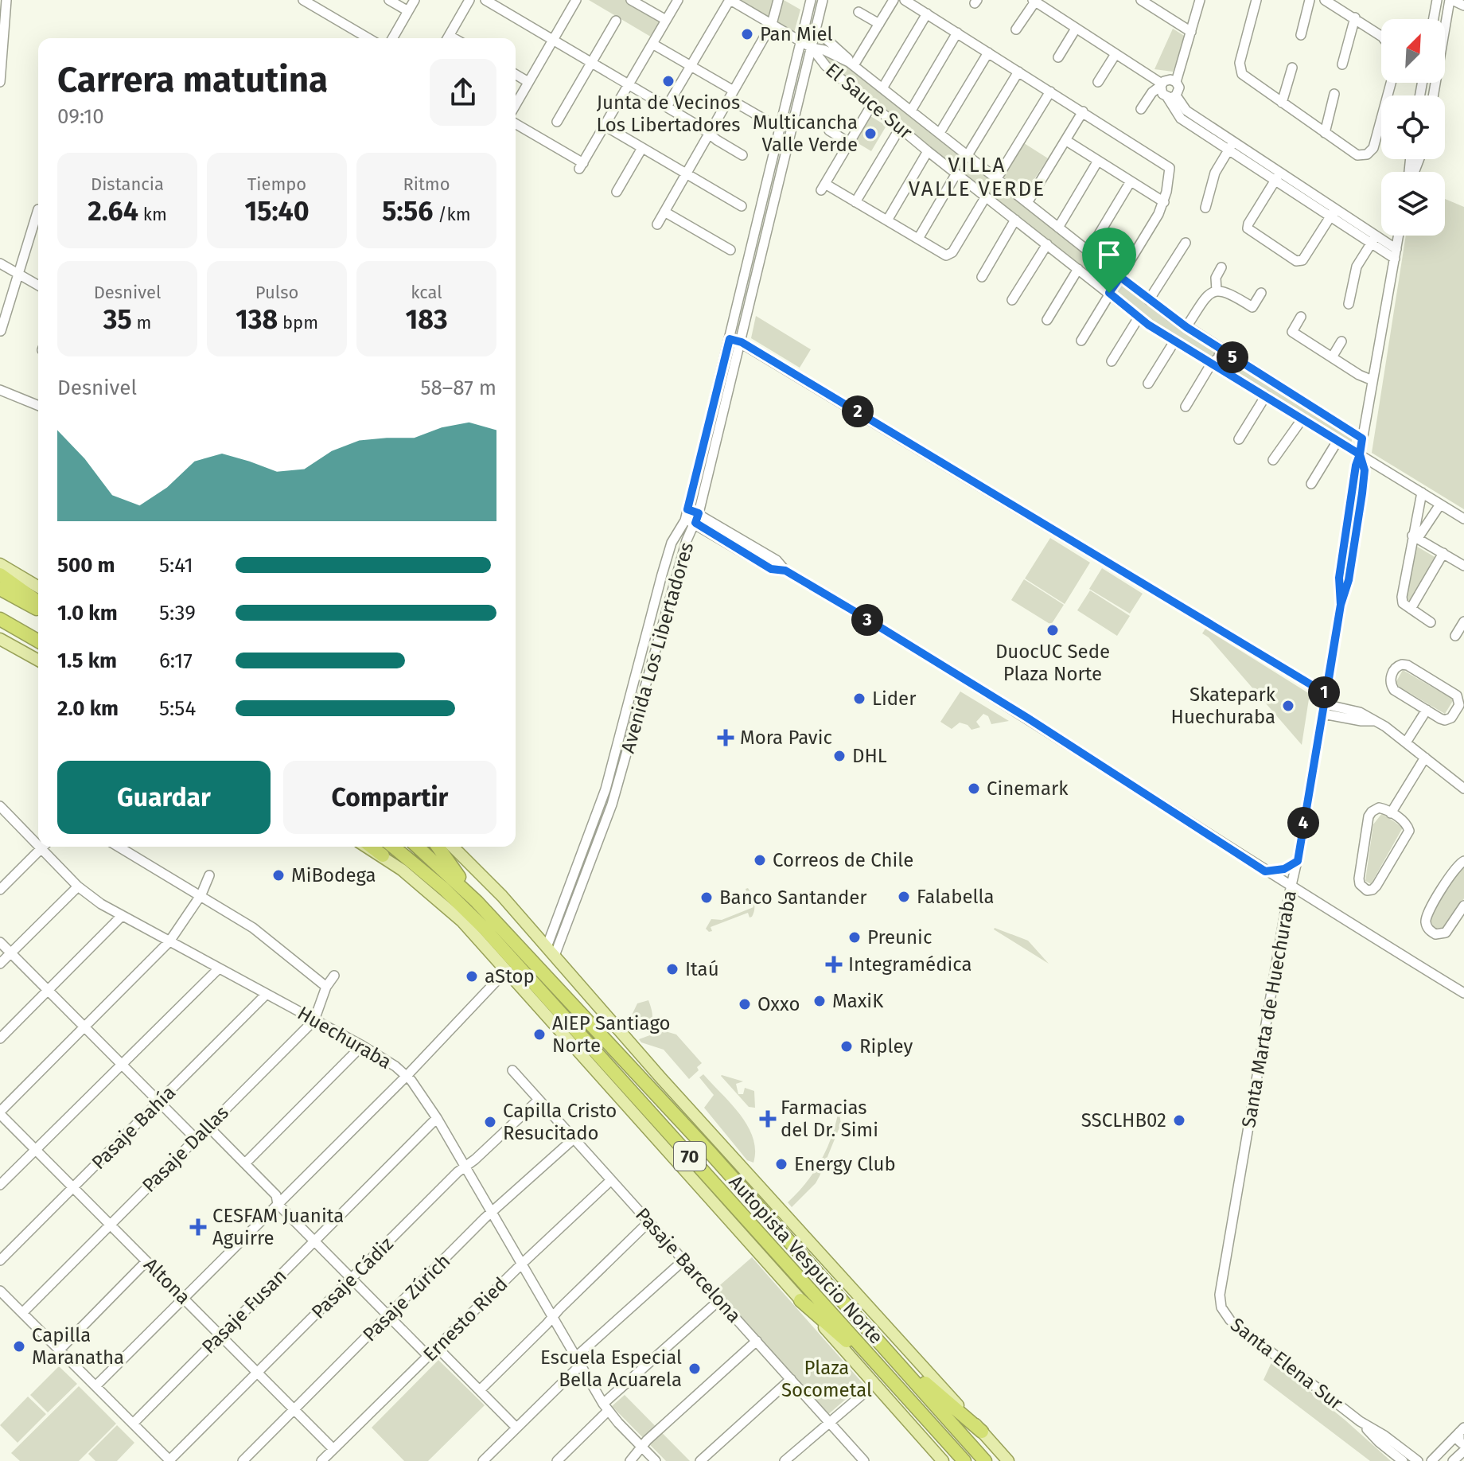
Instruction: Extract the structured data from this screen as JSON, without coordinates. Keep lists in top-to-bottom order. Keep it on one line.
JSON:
{"streets":{"highway":["70","Autopista Vespucio Norte"],"street":["El Sauce Sur","Avenida Los Libertadores","Santa Marta de Huechuraba","Huechuraba","Pasaje Bahía","Pasaje Dallas","Pasaje Barcelona","Pasaje Cádiz","Altona","Pasaje Zúrich","Pasaje Fusan","Ernesto Ried","Santa Elena Sur"]},"crossings":[["El Sauce Sur","Avenida Los Libertadores"],["El Sauce Sur","Santa Marta de Huechuraba"],["Santa Marta de Huechuraba","Santa Elena Sur"],["Huechuraba","Pasaje Bahía"],["Huechuraba","Pasaje Dallas"],["Huechuraba","Pasaje Cádiz"],["Huechuraba","Pasaje Zúrich"],["Huechuraba","Pasaje Fusan"],["Huechuraba","Ernesto Ried"],["Pasaje Bahía","Altona"],["Pasaje Dallas","Altona"],["Pasaje Barcelona","Pasaje Cádiz"],["Pasaje Barcelona","Pasaje Zúrich"],["Pasaje Barcelona","Ernesto Ried"],["Pasaje Cádiz","Altona"],["Altona","Pasaje Zúrich"],["Altona","Pasaje Fusan"],["Altona","Ernesto Ried"]],"districts":["VILLA VALLE VERDE"],"parks":["Plaza Socometal"],"places":{"other":["Pan Miel","Junta de Vecinos Los Libertadores","Multicancha Valle Verde","DuocUC Sede Plaza Norte","Lider","Skatepark Huechuraba","DHL","Cinemark","Correos de Chile","MiBodega","Falabella","Banco Santander","Preunic","Itaú","aStop","MaxiK","Oxxo","AIEP Santiago Norte","Ripley","SSCLHB02","Capilla Cristo Resucitado","Energy Club","Capilla Maranatha","Escuela Especial Bella Acuarela"],"health":["Mora Pavic","Integramédica","Farmacias del Dr. Simi","CESFAM Juanita Aguirre"]},"north":"top right","page":{"heading":["Carrera matutina","09:10"],"stats":[["Distancia","2.64 km"],["Tiempo","15:40"],["Ritmo","5:56 /km"],["Desnivel","35 m"],["Pulso","138 bpm"],["kcal","183"]],"pins":["5","2","3","1","4"],"chart":["Desnivel","58–87 m"],"list":[{"name":"500 m","note":"5:41"},{"name":"1.0 km","note":"5:39"},{"name":"1.5 km","note":"6:17"},{"name":"2.0 km","note":"5:54"}],"buttons":["Guardar","Compartir"]}}
